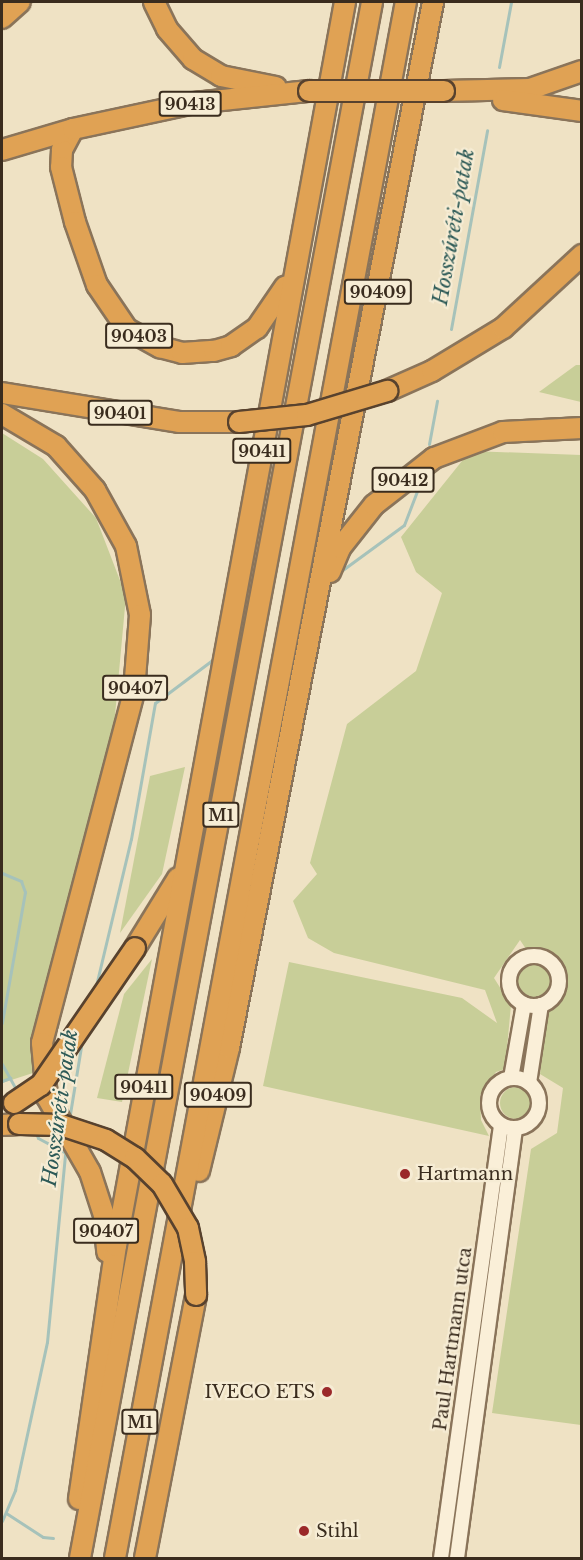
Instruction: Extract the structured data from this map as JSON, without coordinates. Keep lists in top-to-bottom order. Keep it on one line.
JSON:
{"streets":{"highway":["90413","90409","90403","90401","90411","90412","90407","M1"],"street":["Paul Hartmann utca"]},"crossings":[["90413","90403"],["90409","90412"],["90409","M1"],["90403","90411"],["90411","90407"]],"water":["Hosszúréti-patak"],"places":["Hartmann","IVECO ETS","Stihl"]}
